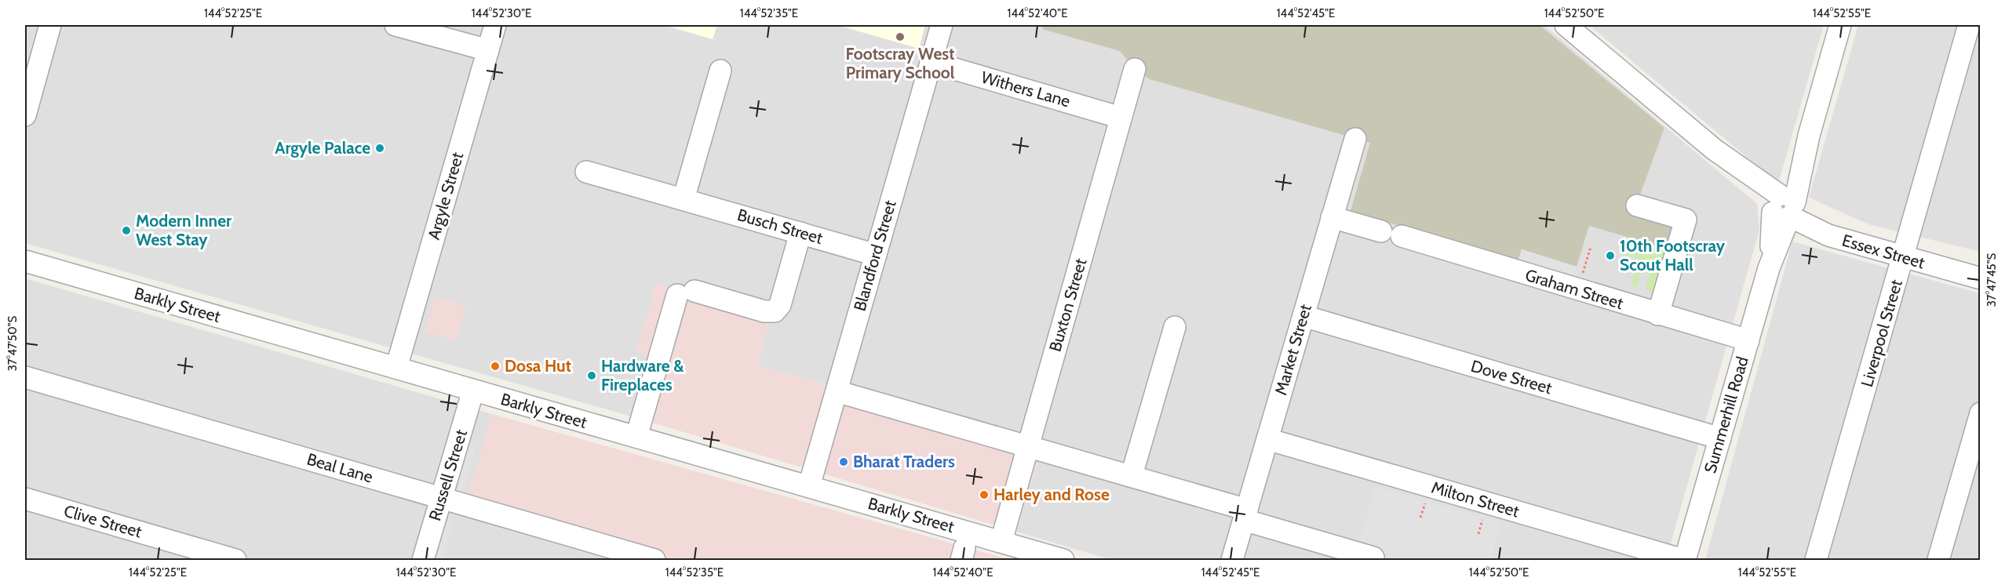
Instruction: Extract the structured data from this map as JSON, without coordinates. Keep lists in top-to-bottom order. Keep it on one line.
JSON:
{"streets":{"street":["Withers Lane","Argyle Street","Busch Street","Essex Street","Blandford Street","Graham Street","Barkly Street","Buxton Street","Liverpool Street","Market Street","Dove Street","Summerhill Road","Beal Lane","Russell Street","Milton Street","Clive Street"]},"crossings":[["Withers Lane","Blandford Street"],["Withers Lane","Buxton Street"],["Argyle Street","Barkly Street"],["Busch Street","Blandford Street"],["Essex Street","Liverpool Street"],["Essex Street","Summerhill Road"],["Blandford Street","Barkly Street"],["Graham Street","Market Street"],["Graham Street","Summerhill Road"],["Barkly Street","Buxton Street"],["Barkly Street","Russell Street"],["Market Street","Dove Street"],["Market Street","Milton Street"],["Dove Street","Summerhill Road"],["Summerhill Road","Milton Street"],["Beal Lane","Russell Street"]],"places":["Footscray West Primary School","Argyle Palace","Modern Inner West Stay","10th Footscray Scout Hall","Dosa Hut","Hardware & Fireplaces","Bharat Traders","Harley and Rose"],"coordinates":["144°52'25\"E","144°52'30\"E","144°52'35\"E","144°52'40\"E","144°52'45\"E","144°52'50\"E","144°52'55\"E","37°47'45\"S","37°47'50\"S"]}
